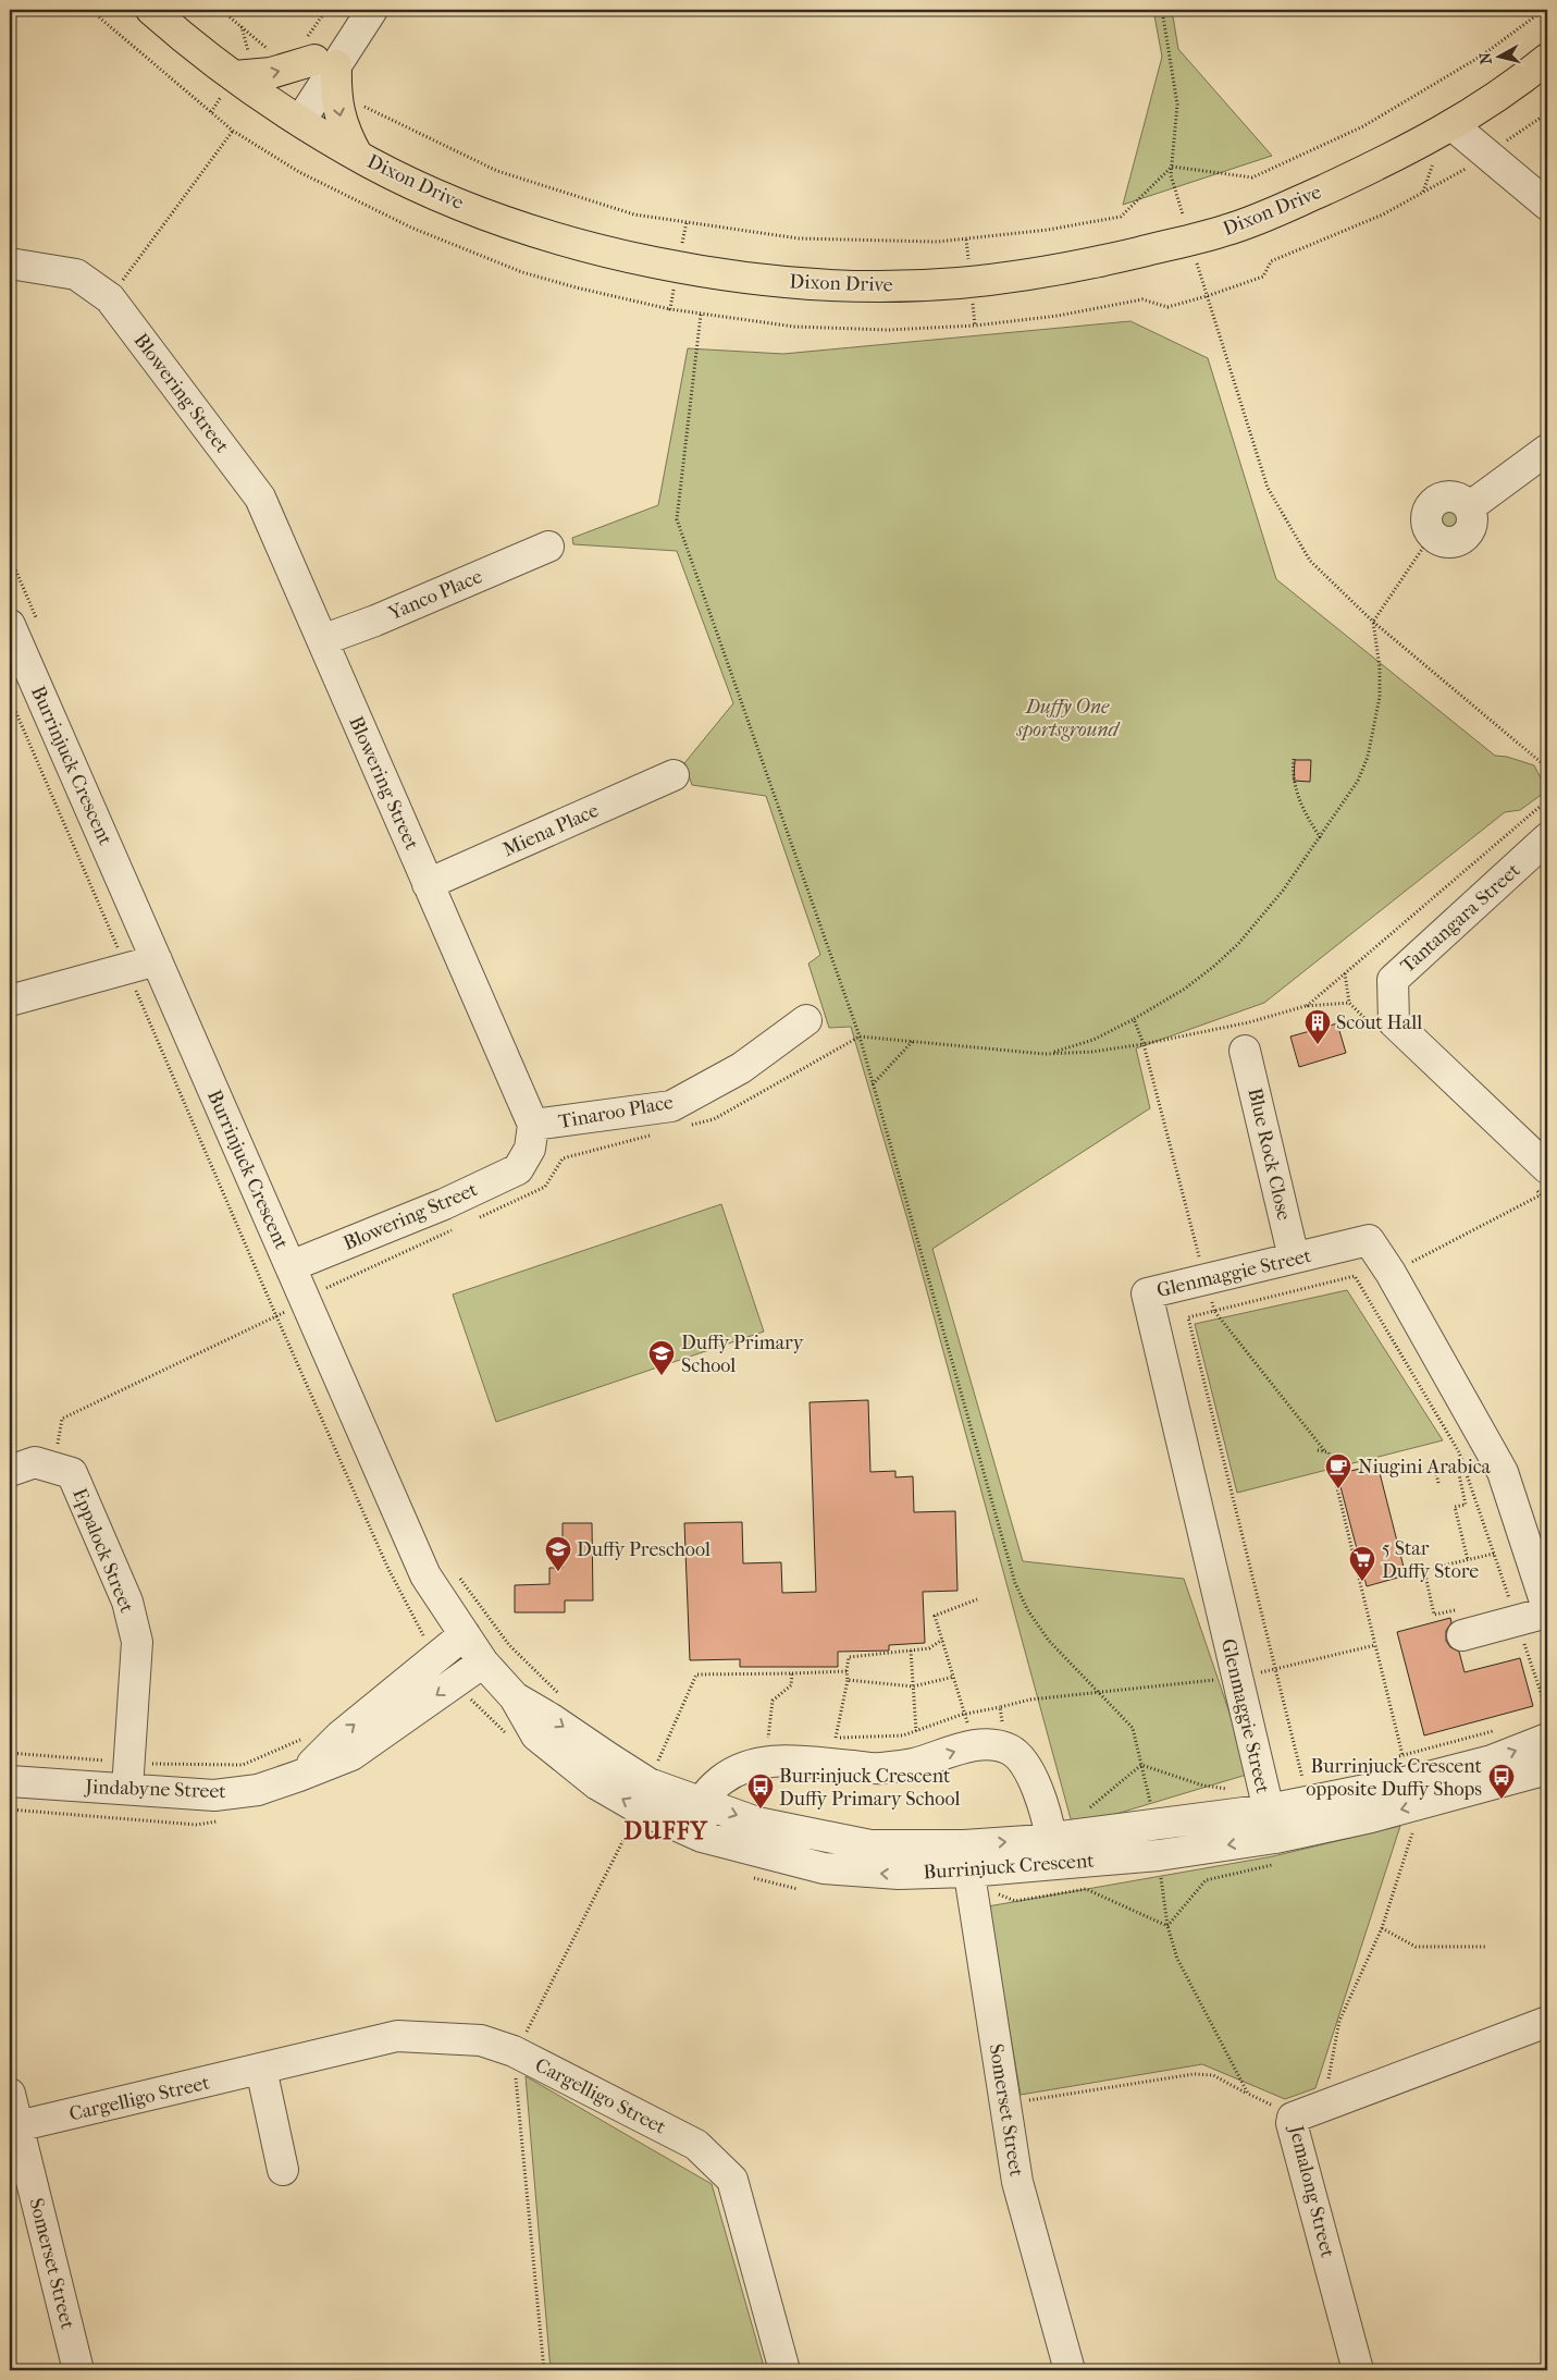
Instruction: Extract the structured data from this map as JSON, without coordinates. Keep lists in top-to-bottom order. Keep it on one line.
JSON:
{"streets":{"main road":["Dixon Drive"],"street":["Blowering Street","Yanco Place","Burrinjuck Crescent","Miena Place","Tantangara Street","Tinaroo Place","Blue Rock Close","Glenmaggie Street","Eppalock Street","Jindabyne Street","Cargelligo Street","Somerset Street","Jemalong Street"]},"crossings":[["Blowering Street","Yanco Place"],["Blowering Street","Burrinjuck Crescent"],["Blowering Street","Miena Place"],["Blowering Street","Tinaroo Place"],["Burrinjuck Crescent","Glenmaggie Street"],["Burrinjuck Crescent","Jindabyne Street"],["Burrinjuck Crescent","Somerset Street"],["Blue Rock Close","Glenmaggie Street"],["Eppalock Street","Jindabyne Street"],["Cargelligo Street","Somerset Street"]],"districts":["DUFFY"],"parks":["Duffy One sportsground"],"places":{"building":["Scout Hall"],"school or university":["Duffy Primary School","Duffy Preschool"],"cafe":["Niugini Arabica"],"supermarket":["5 Star Duffy Store"],"bus stop":["Burrinjuck Crescent opposite Duffy Shops","Burrinjuck Crescent Duffy Primary School"]},"north":"left"}
